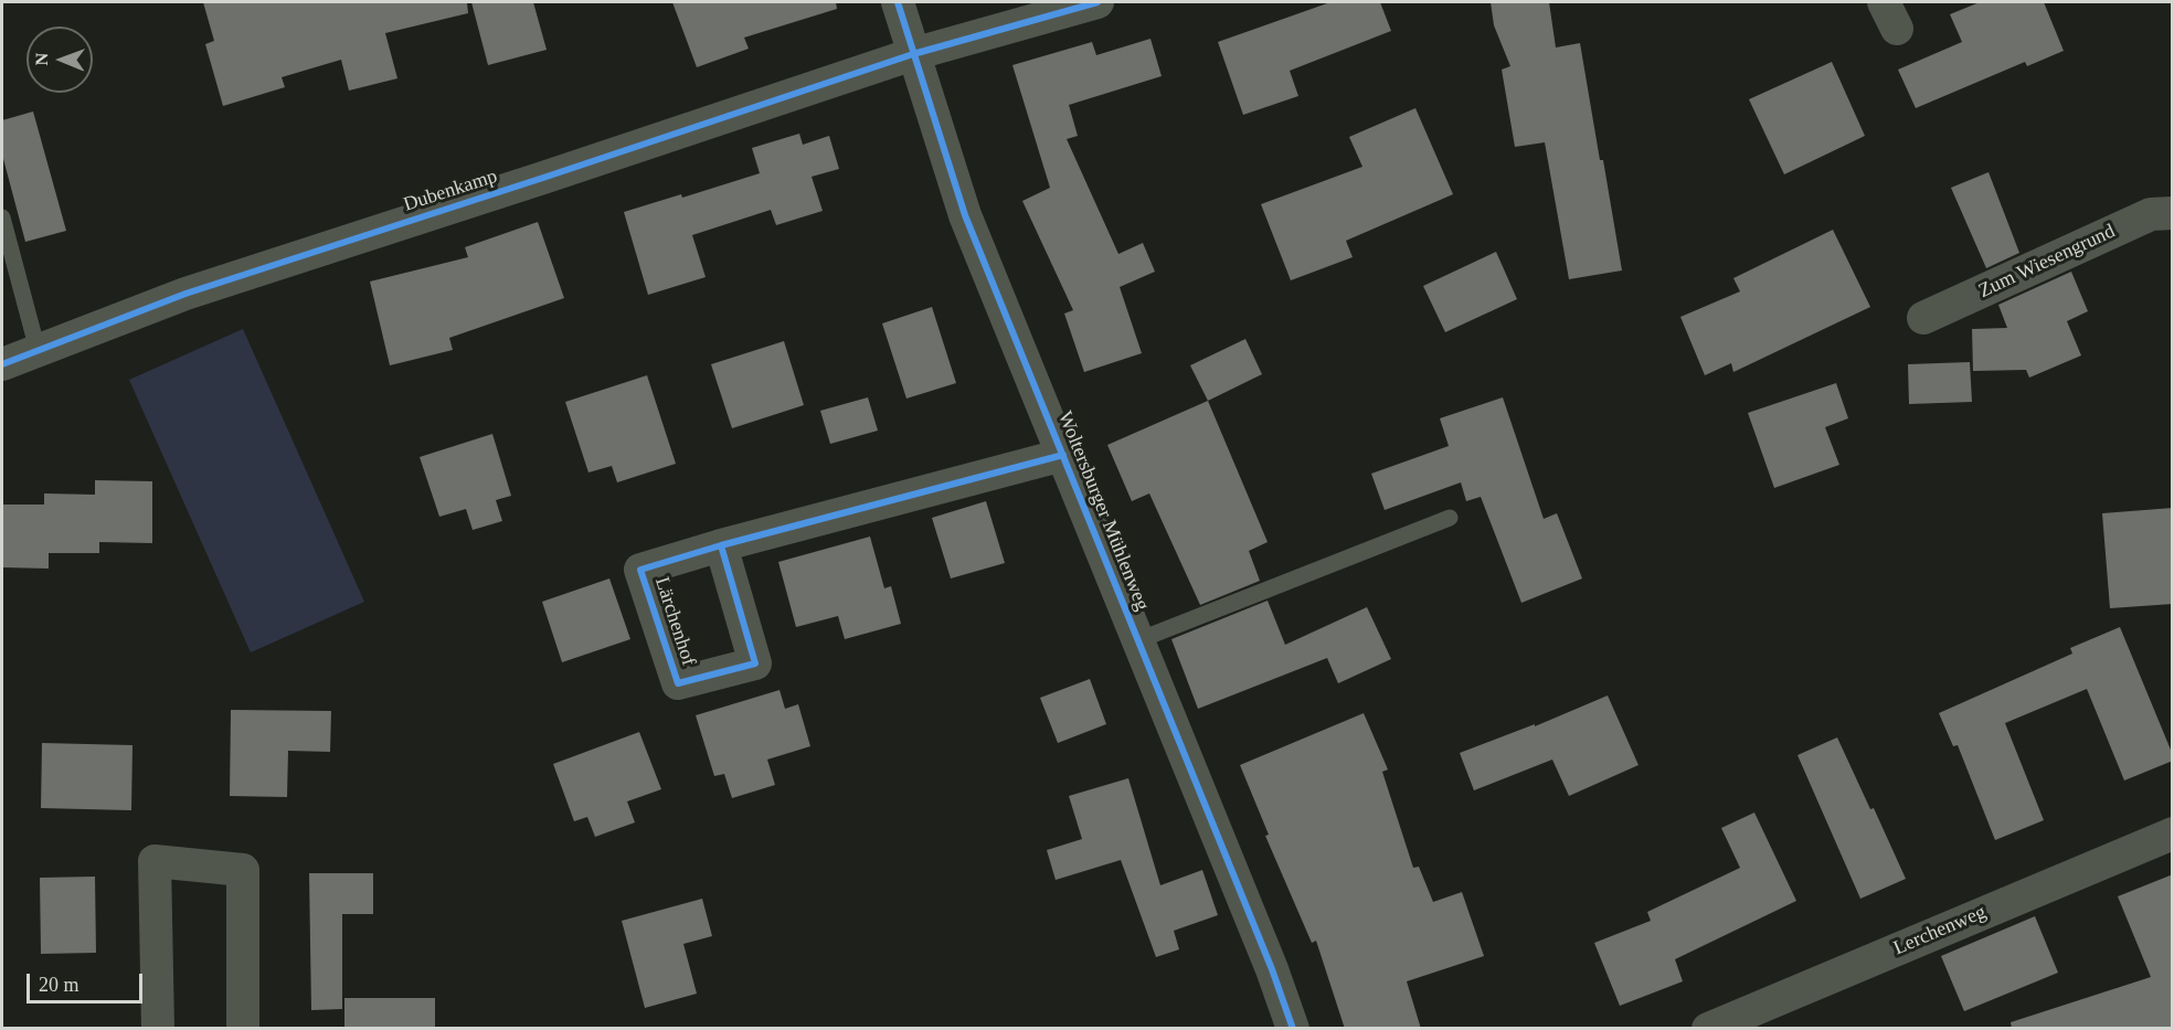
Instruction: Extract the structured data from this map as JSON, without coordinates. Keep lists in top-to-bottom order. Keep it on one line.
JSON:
{"streets":{"street":["Dubenkamp","Zum Wiesengrund","Woltersburger Mühlenweg","Lerchenweg"],"cycle path":["Lärchenhof"]},"crossings":[["Dubenkamp","Woltersburger Mühlenweg"]],"scale_bar":"20 m","north":"left"}
